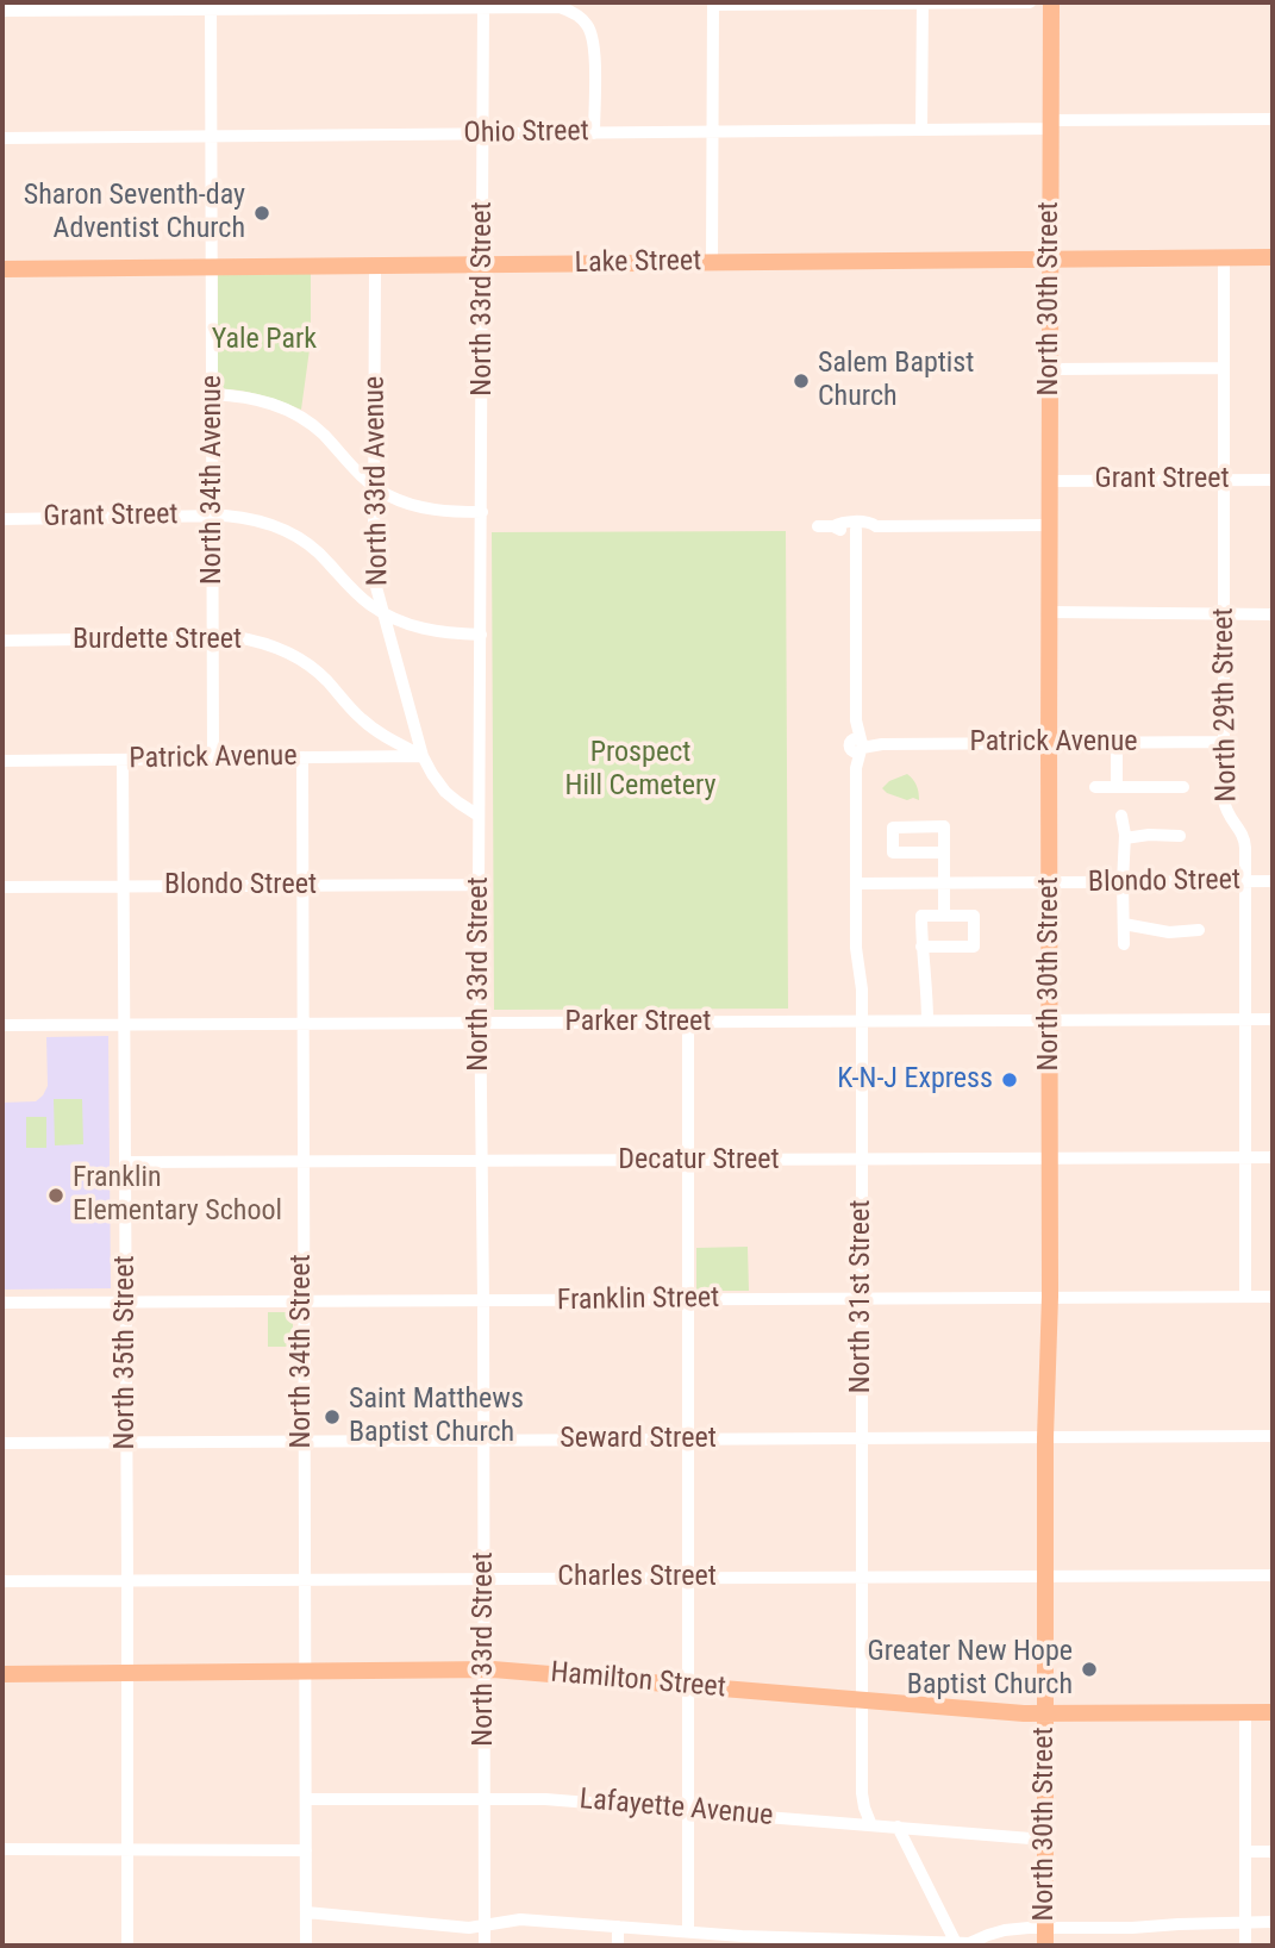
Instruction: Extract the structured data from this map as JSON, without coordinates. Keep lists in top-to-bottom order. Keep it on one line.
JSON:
{"streets":{"main road":["Lake Street","North 30th Street","Hamilton Street"],"street":["Ohio Street","North 33rd Street","North 34th Avenue","Grant Street","North 33rd Avenue","Burdette Street","North 29th Street","Patrick Avenue","Blondo Street","Parker Street","Decatur Street","North 31st Street","Franklin Street","North 34th Street","North 35th Street","Seward Street","Charles Street","Lafayette Avenue"]},"crossings":[["Ohio Street","North 33rd Street"],["Ohio Street","North 30th Street"],["Ohio Street","North 34th Avenue"],["Lake Street","North 33rd Street"],["Lake Street","North 30th Street"],["Lake Street","North 34th Avenue"],["Lake Street","North 33rd Avenue"],["Lake Street","North 29th Street"],["North 33rd Street","Grant Street"],["North 33rd Street","North 33rd Avenue"],["North 33rd Street","Blondo Street"],["North 33rd Street","Parker Street"],["North 33rd Street","Decatur Street"],["North 33rd Street","Franklin Street"],["North 33rd Street","Seward Street"],["North 33rd Street","Charles Street"],["North 33rd Street","Hamilton Street"],["North 33rd Street","Lafayette Avenue"],["North 30th Street","Grant Street"],["North 30th Street","Patrick Avenue"],["North 30th Street","Blondo Street"],["North 30th Street","Parker Street"],["North 30th Street","Decatur Street"],["North 30th Street","Franklin Street"],["North 30th Street","Seward Street"],["North 30th Street","Charles Street"],["North 30th Street","Hamilton Street"],["North 30th Street","Lafayette Avenue"],["North 34th Avenue","Grant Street"],["North 34th Avenue","Burdette Street"],["North 34th Avenue","Patrick Avenue"],["Grant Street","North 33rd Avenue"],["Grant Street","North 29th Street"],["North 33rd Avenue","Burdette Street"],["North 33rd Avenue","Patrick Avenue"],["Burdette Street","Patrick Avenue"],["North 29th Street","Patrick Avenue"],["North 29th Street","Blondo Street"],["North 29th Street","Parker Street"],["North 29th Street","Decatur Street"],["North 29th Street","Franklin Street"],["Patrick Avenue","North 31st Street"],["Patrick Avenue","North 34th Street"],["Patrick Avenue","North 35th Street"],["Blondo Street","North 31st Street"],["Blondo Street","North 34th Street"],["Blondo Street","North 35th Street"],["Parker Street","North 31st Street"],["Parker Street","North 34th Street"],["Parker Street","North 35th Street"],["Decatur Street","North 31st Street"],["Decatur Street","North 34th Street"],["Decatur Street","North 35th Street"],["North 31st Street","Franklin Street"],["North 31st Street","Seward Street"],["North 31st Street","Charles Street"],["North 31st Street","Hamilton Street"],["North 31st Street","Lafayette Avenue"],["Franklin Street","North 34th Street"],["Franklin Street","North 35th Street"],["North 34th Street","Seward Street"],["North 34th Street","Charles Street"],["North 34th Street","Hamilton Street"],["North 34th Street","Lafayette Avenue"],["North 35th Street","Seward Street"],["North 35th Street","Charles Street"],["North 35th Street","Hamilton Street"]],"parks":["Yale Park","Prospect Hill Cemetery"],"places":["Sharon Seventh-day Adventist Church","Salem Baptist Church","K-N-J Express","Franklin Elementary School","Saint Matthews Baptist Church","Greater New Hope Baptist Church"]}
